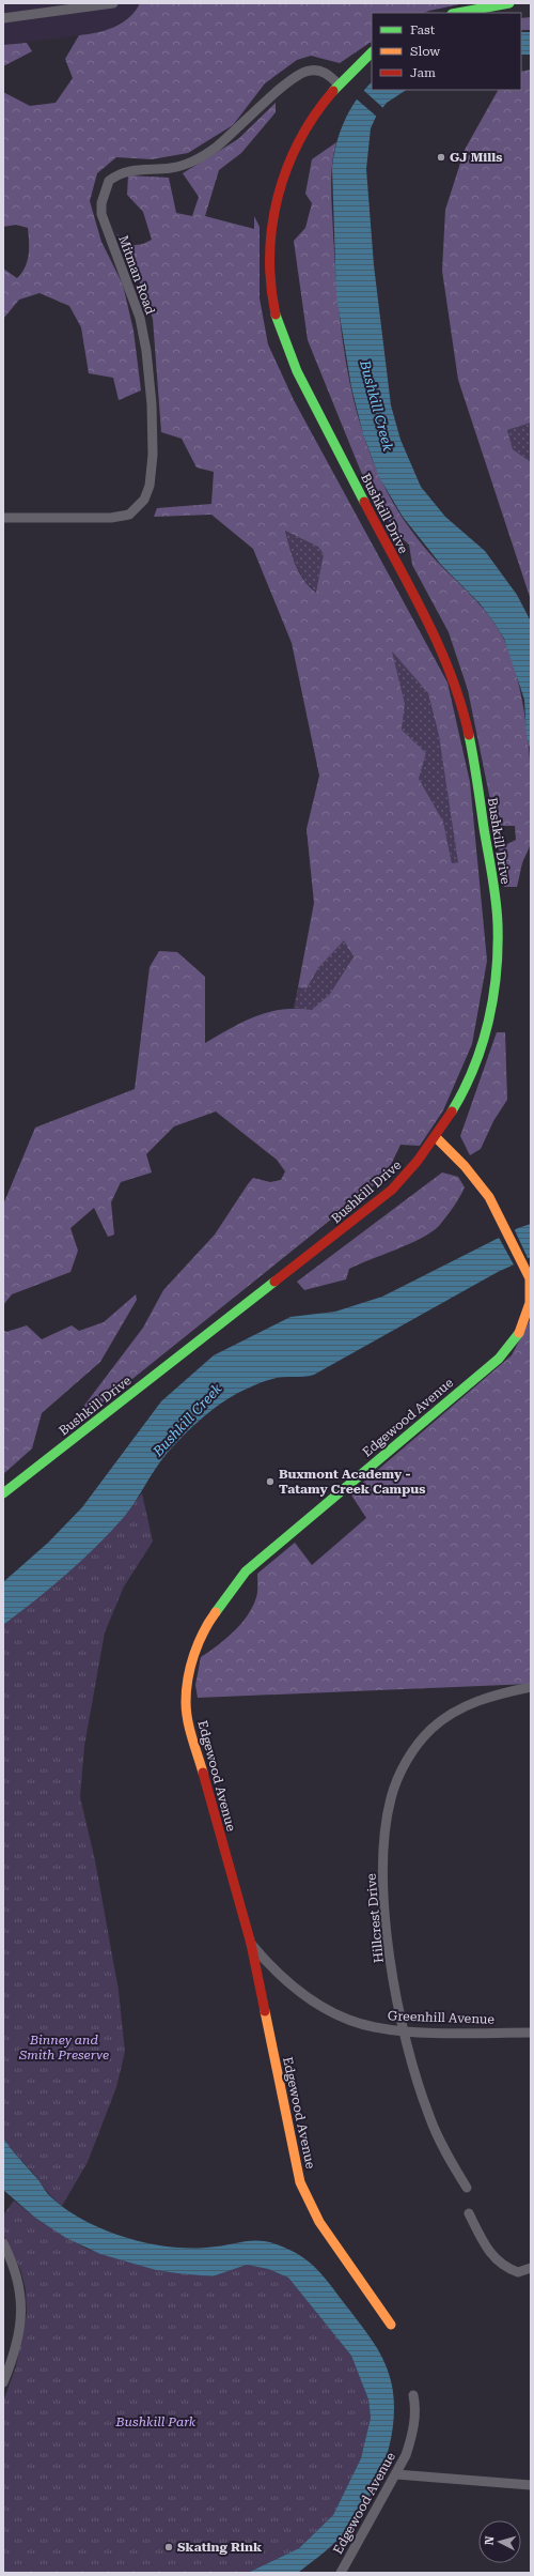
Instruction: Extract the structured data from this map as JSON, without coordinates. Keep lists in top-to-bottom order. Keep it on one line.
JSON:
{"streets":{"main road":["Bushkill Drive","Edgewood Avenue"],"street":["Mitman Road","Hillcrest Drive","Greenhill Avenue"]},"crossings":[["Mitman Road","Bushkill Drive"],["Bushkill Drive","Edgewood Avenue"],["Edgewood Avenue","Greenhill Avenue"],["Hillcrest Drive","Greenhill Avenue"]],"water":["Bushkill Creek"],"parks":["Binney and Smith Preserve","Bushkill Park"],"places":["GJ Mills","Buxmont Academy - Tatamy Creek Campus","Skating Rink"],"legend":["Fast","Slow","Jam"],"north":"left"}
